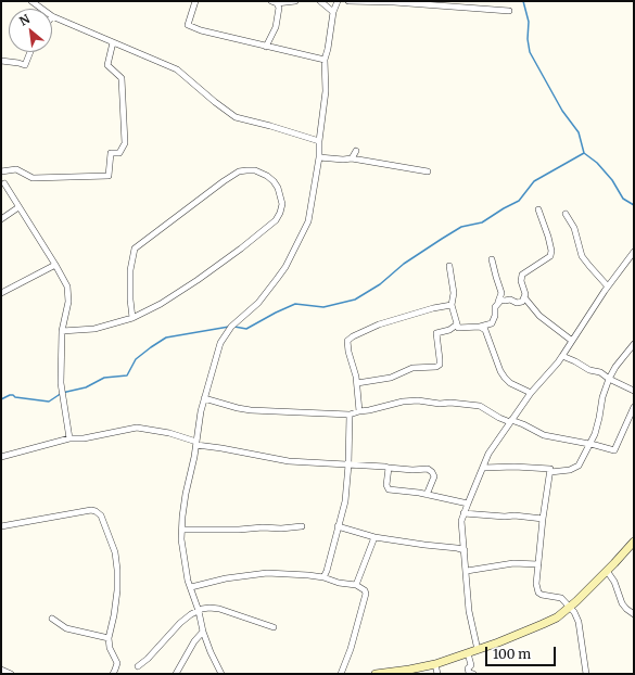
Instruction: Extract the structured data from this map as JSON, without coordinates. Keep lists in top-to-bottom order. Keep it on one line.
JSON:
{"scale_bar":"100 m","north":"top left"}
